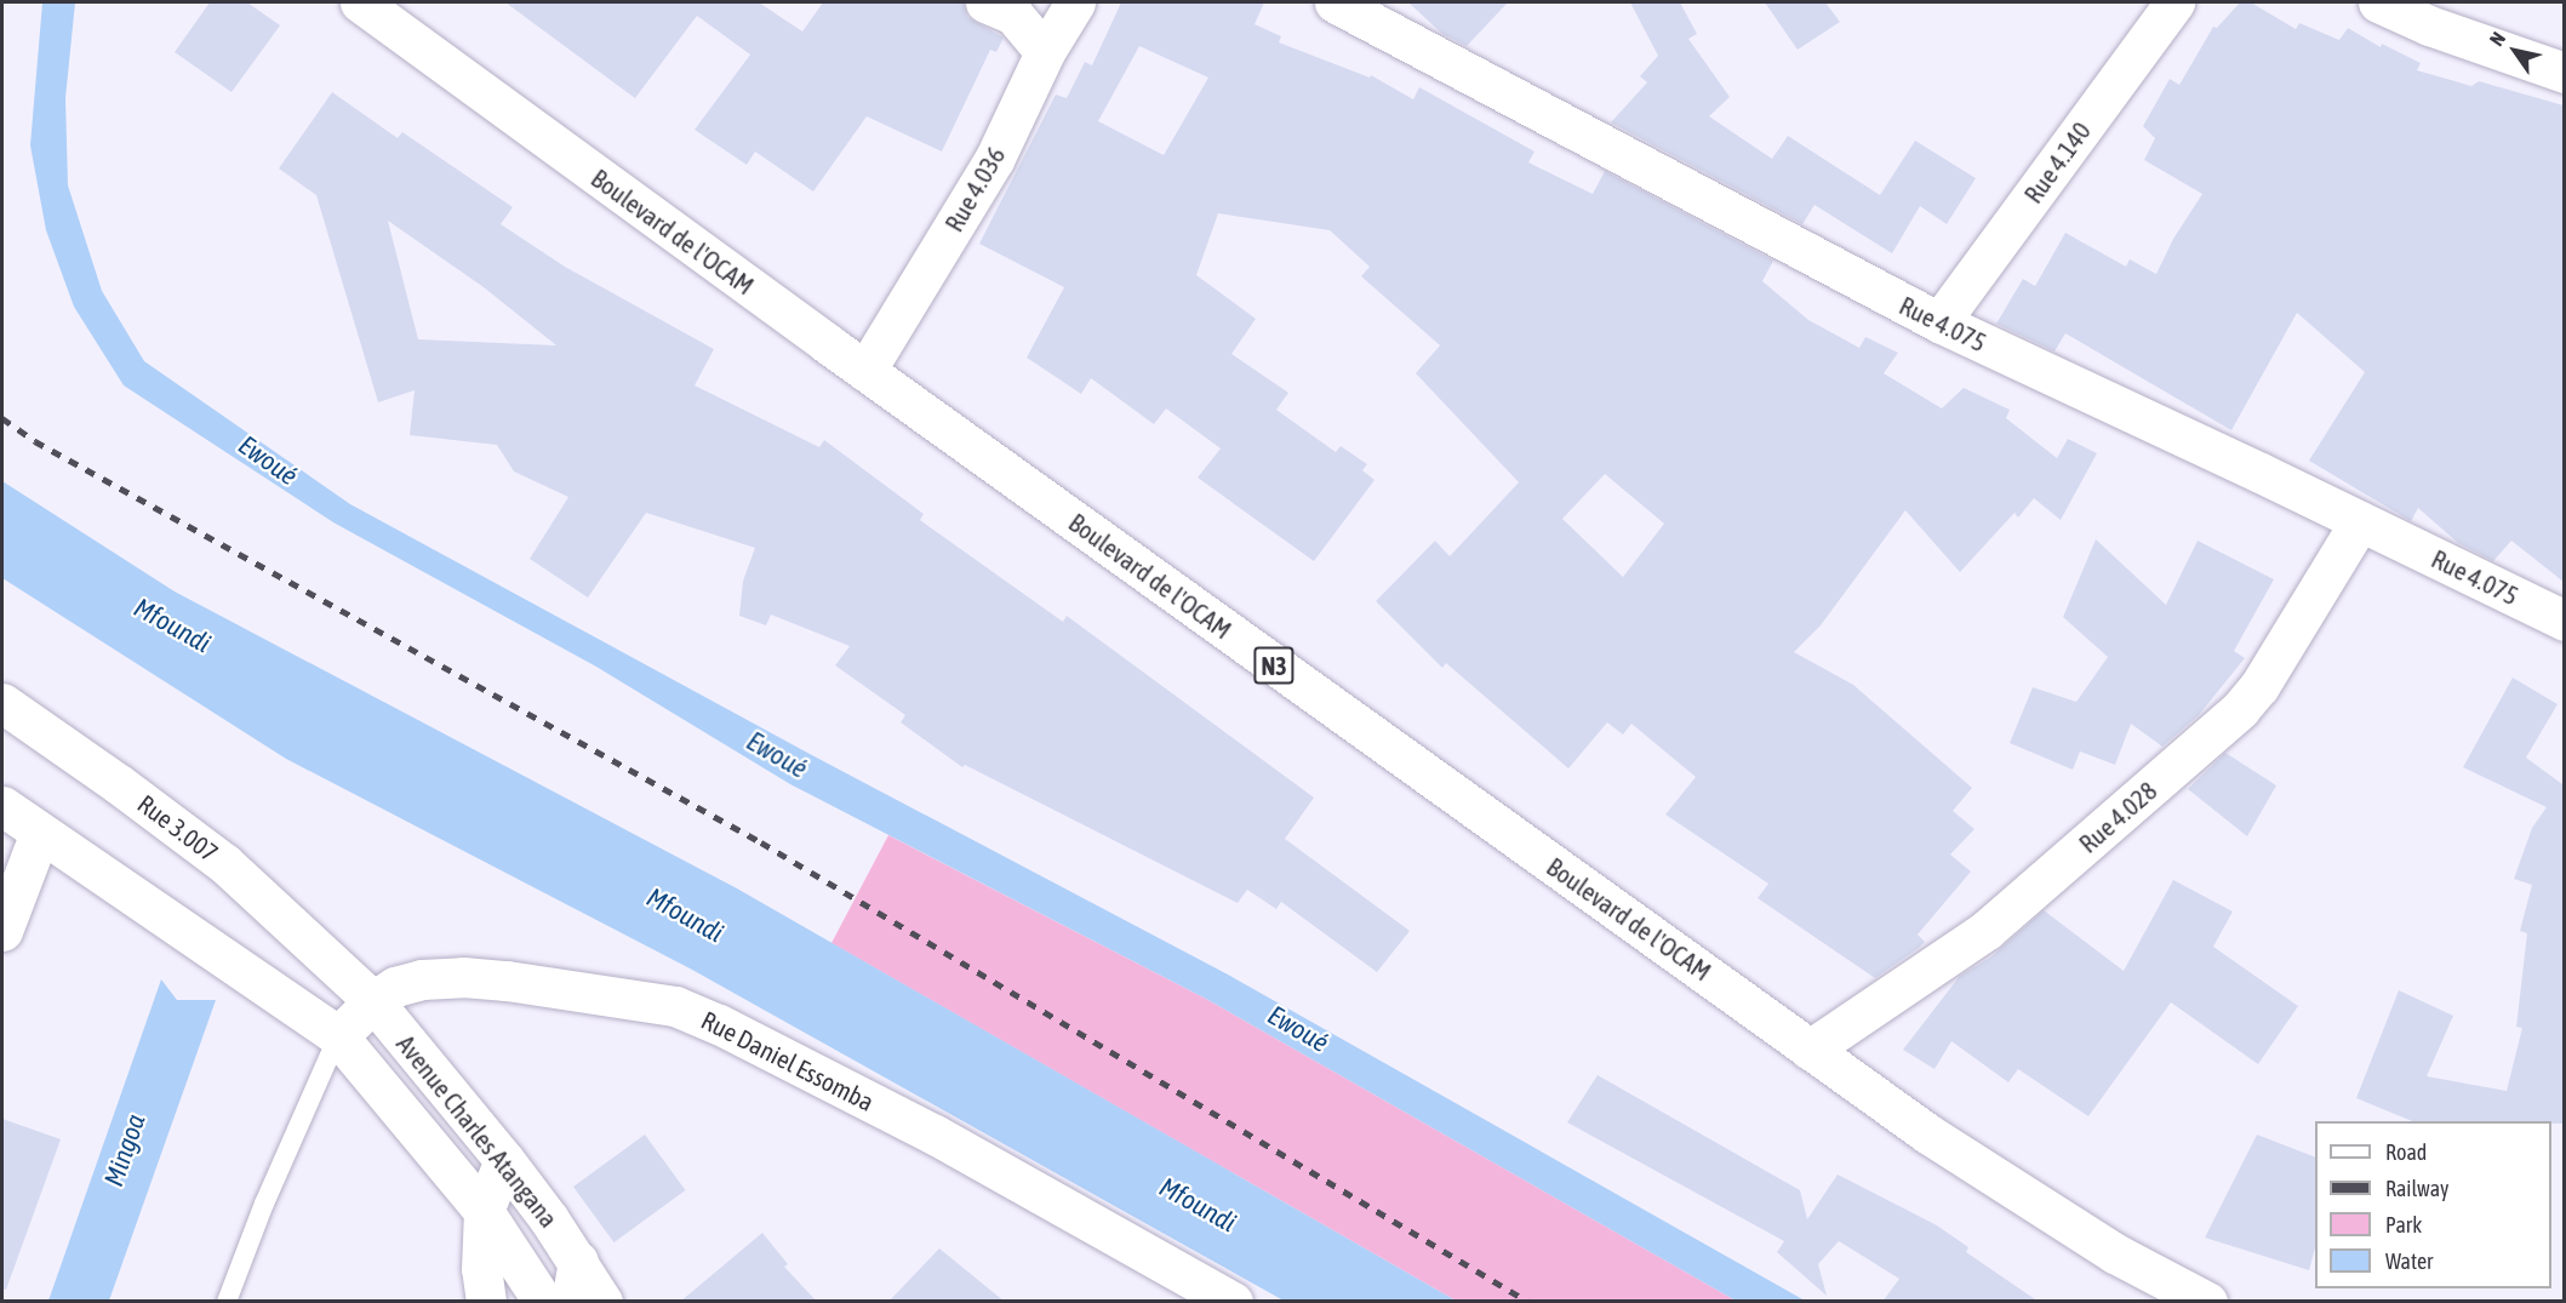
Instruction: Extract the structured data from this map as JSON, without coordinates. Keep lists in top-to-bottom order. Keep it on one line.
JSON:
{"streets":{"main road":["Rue 4.140","Rue 4.036","Boulevard de l'OCAM","Rue 4.075","N3","Rue 4.028","Rue 3.007","Rue Daniel Essomba","Avenue Charles Atangana"]},"crossings":[["Rue 4.140","Rue 4.075"],["Rue 4.036","Boulevard de l'OCAM"],["Boulevard de l'OCAM","Rue 4.028"],["Rue 4.075","Rue 4.028"],["Rue 3.007","Avenue Charles Atangana"],["Rue Daniel Essomba","Avenue Charles Atangana"]],"water":["Ewoué","Mfoundi","Mingoa"],"legend":["Road","Railway","Park","Water"],"north":"top left"}
